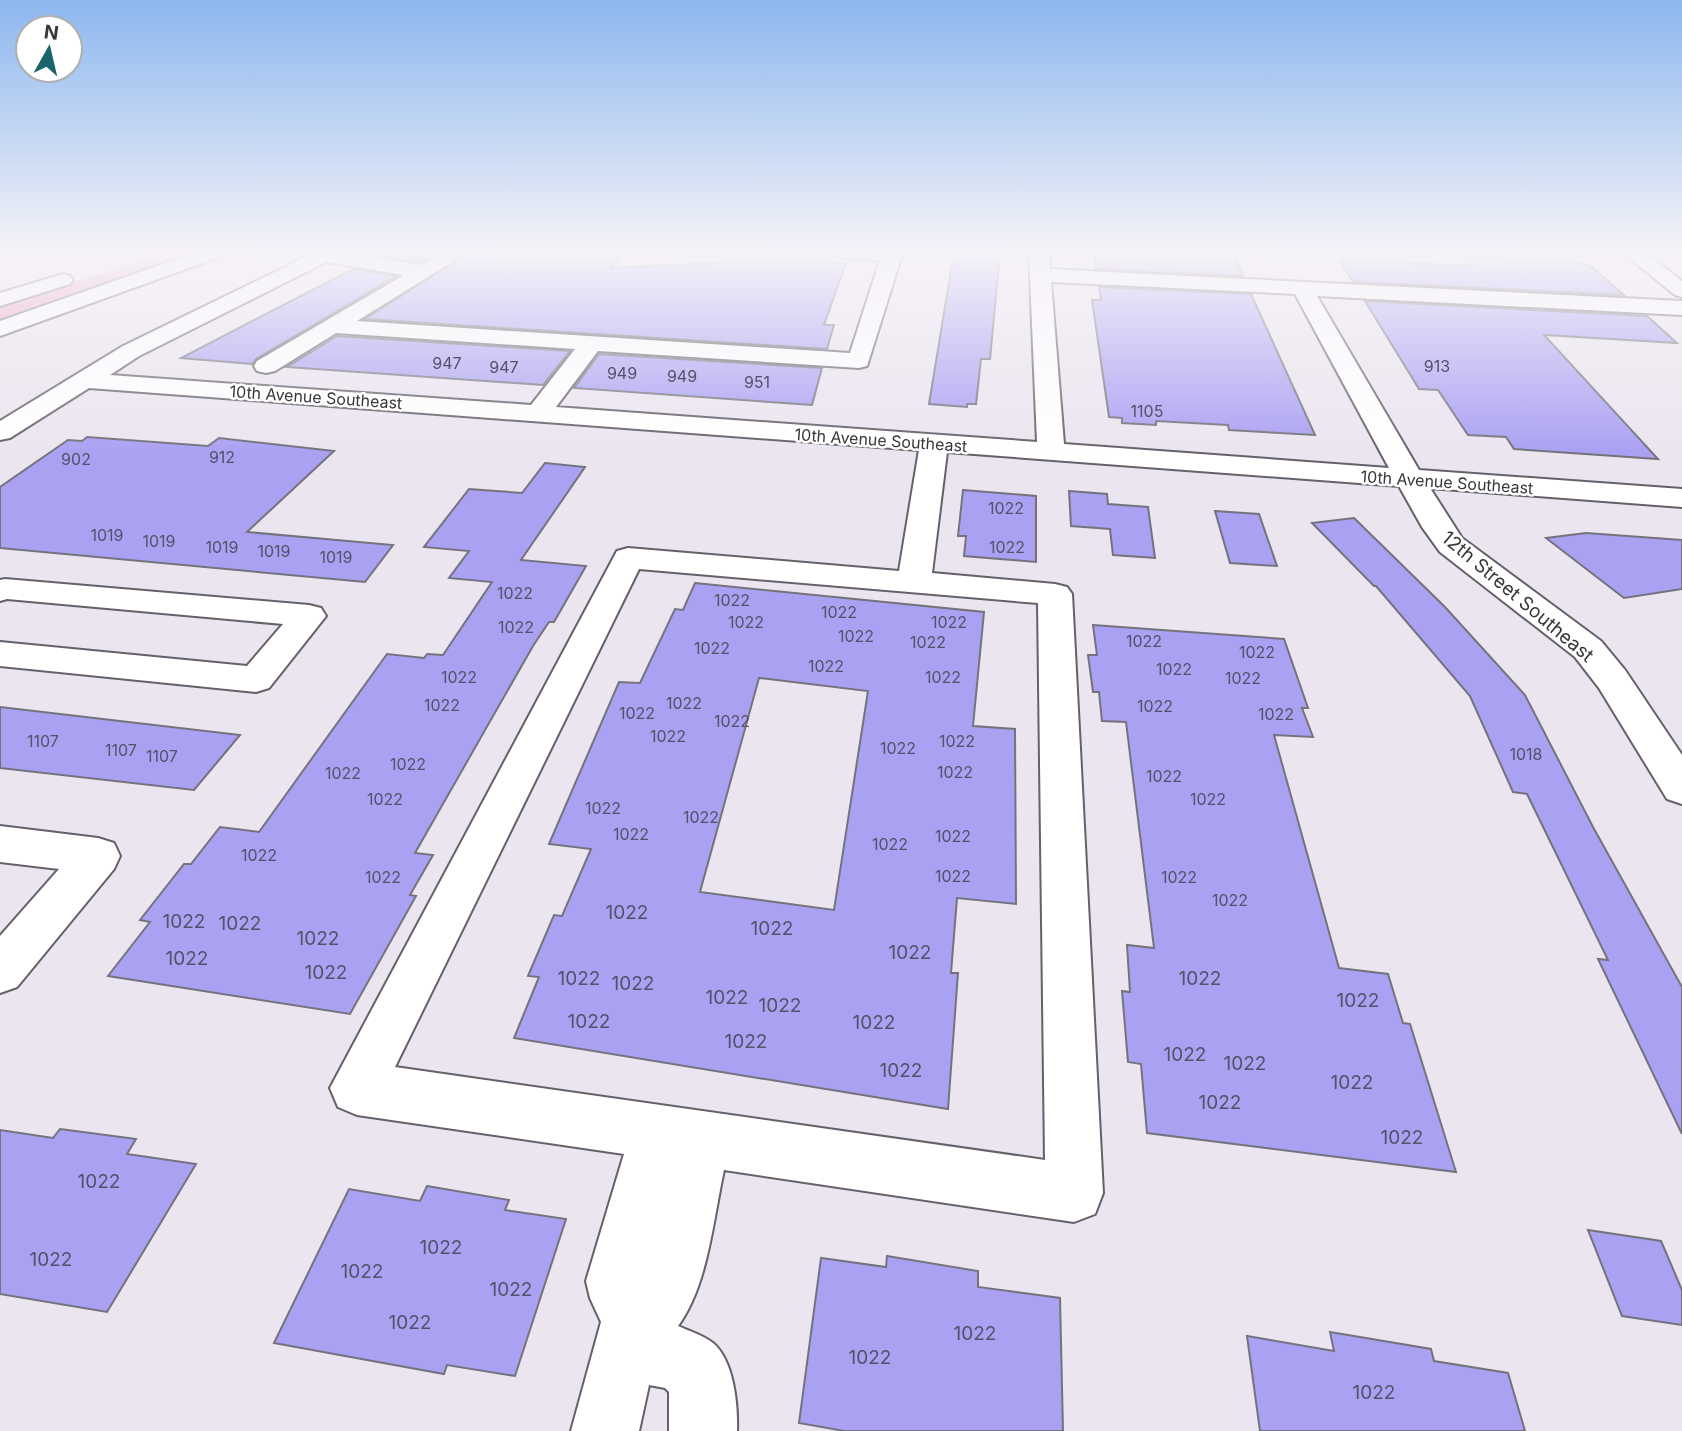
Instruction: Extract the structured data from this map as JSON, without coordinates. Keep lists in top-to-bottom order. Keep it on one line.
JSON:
{"streets":{"main road":["10th Avenue Southeast","12th Street Southeast"]},"crossings":[["10th Avenue Southeast","12th Street Southeast"]],"house_numbers":["947","913","947","949","949","951","1105","912","902","1022","1019","1019","1019","1022","1019","1019","1022","1022","1022","1022","1022","1022","1022","1022","1022","1022","1022","1022","1022","1022","1022","1022","1022","1022","1022","1022","1022","1022","1022","1107","1022","1022","1107","1018","1107","1022","1022","1022","1022","1022","1022","1022","1022","1022","1022","1022","1022","1022","1022","1022","1022","1022","1022","1022","1022","1022","1022","1022","1022","1022","1022","1022","1022","1022","1022","1022","1022","1022","1022","1022","1022","1022","1022","1022","1022","1022","1022","1022","1022","1022","1022","1022","1022"],"north":"top"}
